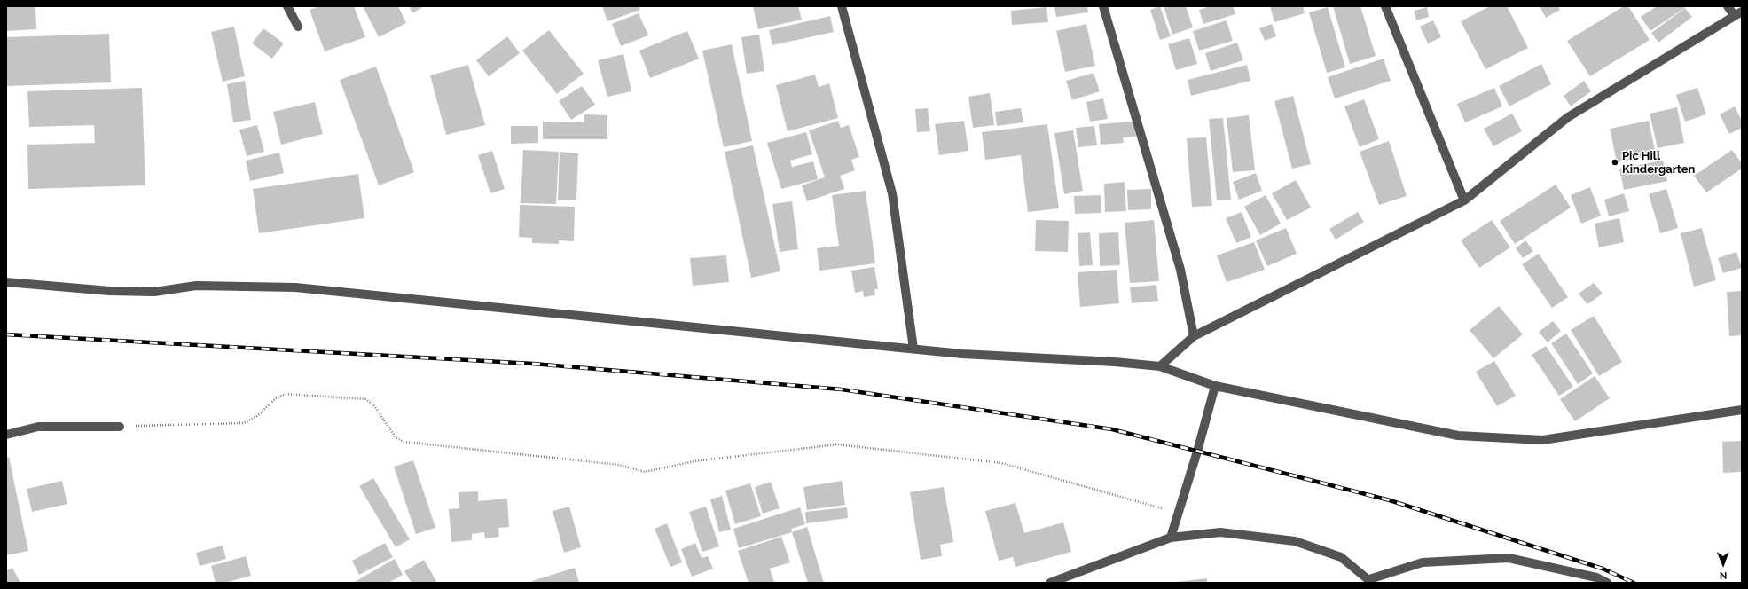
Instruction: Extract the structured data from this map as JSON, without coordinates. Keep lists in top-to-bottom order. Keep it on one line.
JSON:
{"places":["Pic Hill Kindergarten"],"north":"bottom"}
